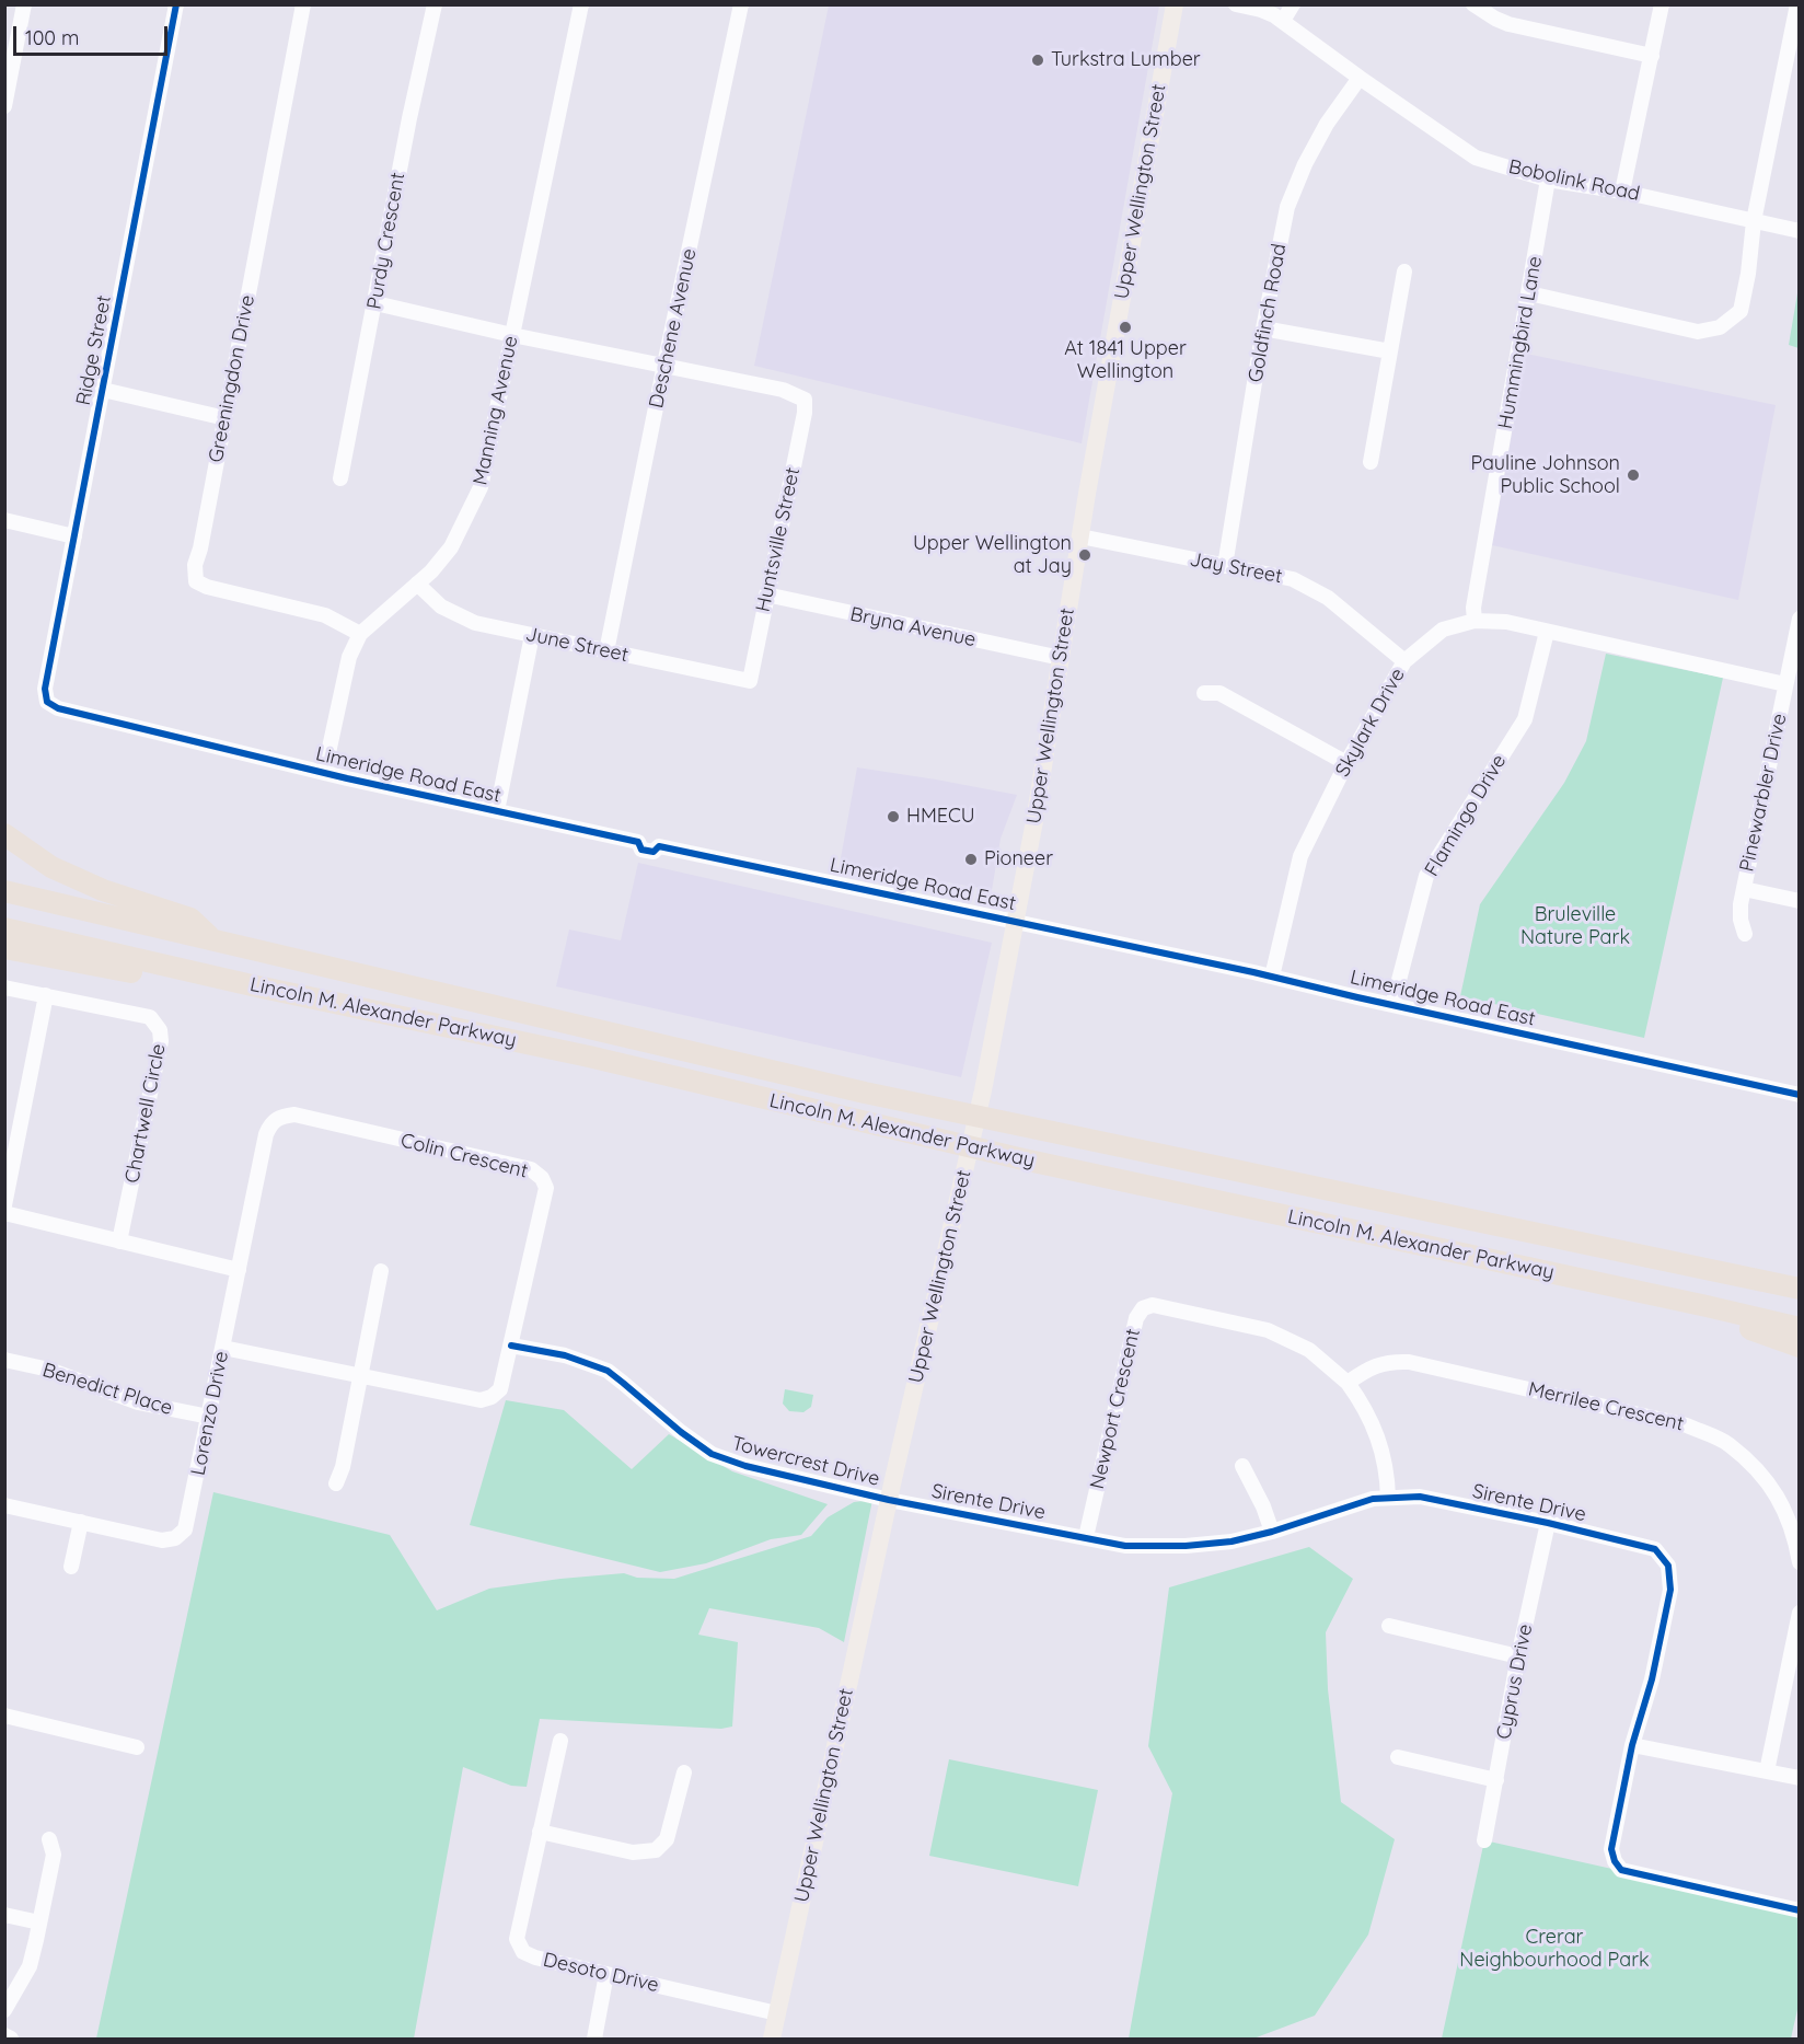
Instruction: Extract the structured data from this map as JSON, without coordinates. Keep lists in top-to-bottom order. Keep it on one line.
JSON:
{"streets":{"highway":["Lincoln M. Alexander Parkway"],"main road":["Upper Wellington Street"],"street":["Bobolink Road","Purdy Crescent","Goldfinch Road","Deschene Avenue","Hummingbird Lane","Ridge Street","Greeningdon Drive","Manning Avenue","Huntsville Street","Jay Street","Bryna Avenue","June Street","Skylark Drive","Limeridge Road East","Pinewarbler Drive","Flamingo Drive","Chartwell Circle","Colin Crescent","Benedict Place","Merrilee Crescent","Newport Crescent","Lorenzo Drive","Towercrest Drive","Sirente Drive","Cyprus Drive","Desoto Drive"]},"crossings":[["Bobolink Road","Goldfinch Road"],["Bobolink Road","Hummingbird Lane"],["Upper Wellington Street","Jay Street"],["Upper Wellington Street","Bryna Avenue"],["Upper Wellington Street","Limeridge Road East"],["Upper Wellington Street","Towercrest Drive"],["Upper Wellington Street","Sirente Drive"],["Upper Wellington Street","Desoto Drive"],["Goldfinch Road","Jay Street"],["Deschene Avenue","Huntsville Street"],["Deschene Avenue","June Street"],["Hummingbird Lane","Skylark Drive"],["Ridge Street","Limeridge Road East"],["Greeningdon Drive","Manning Avenue"],["Manning Avenue","June Street"],["Manning Avenue","Limeridge Road East"],["Huntsville Street","Bryna Avenue"],["Huntsville Street","June Street"],["Jay Street","Skylark Drive"],["Skylark Drive","Limeridge Road East"],["Skylark Drive","Pinewarbler Drive"],["Skylark Drive","Flamingo Drive"],["Limeridge Road East","Flamingo Drive"],["Colin Crescent","Lorenzo Drive"],["Colin Crescent","Towercrest Drive"],["Benedict Place","Lorenzo Drive"],["Merrilee Crescent","Newport Crescent"],["Newport Crescent","Sirente Drive"],["Towercrest Drive","Sirente Drive"],["Sirente Drive","Cyprus Drive"]],"parks":["Bruleville Nature Park","Crerar Neighbourhood Park"],"places":["Turkstra Lumber","At 1841 Upper Wellington","Pauline Johnson Public School","Upper Wellington at Jay","HMECU","Pioneer"],"scale_bar":"100 m"}
